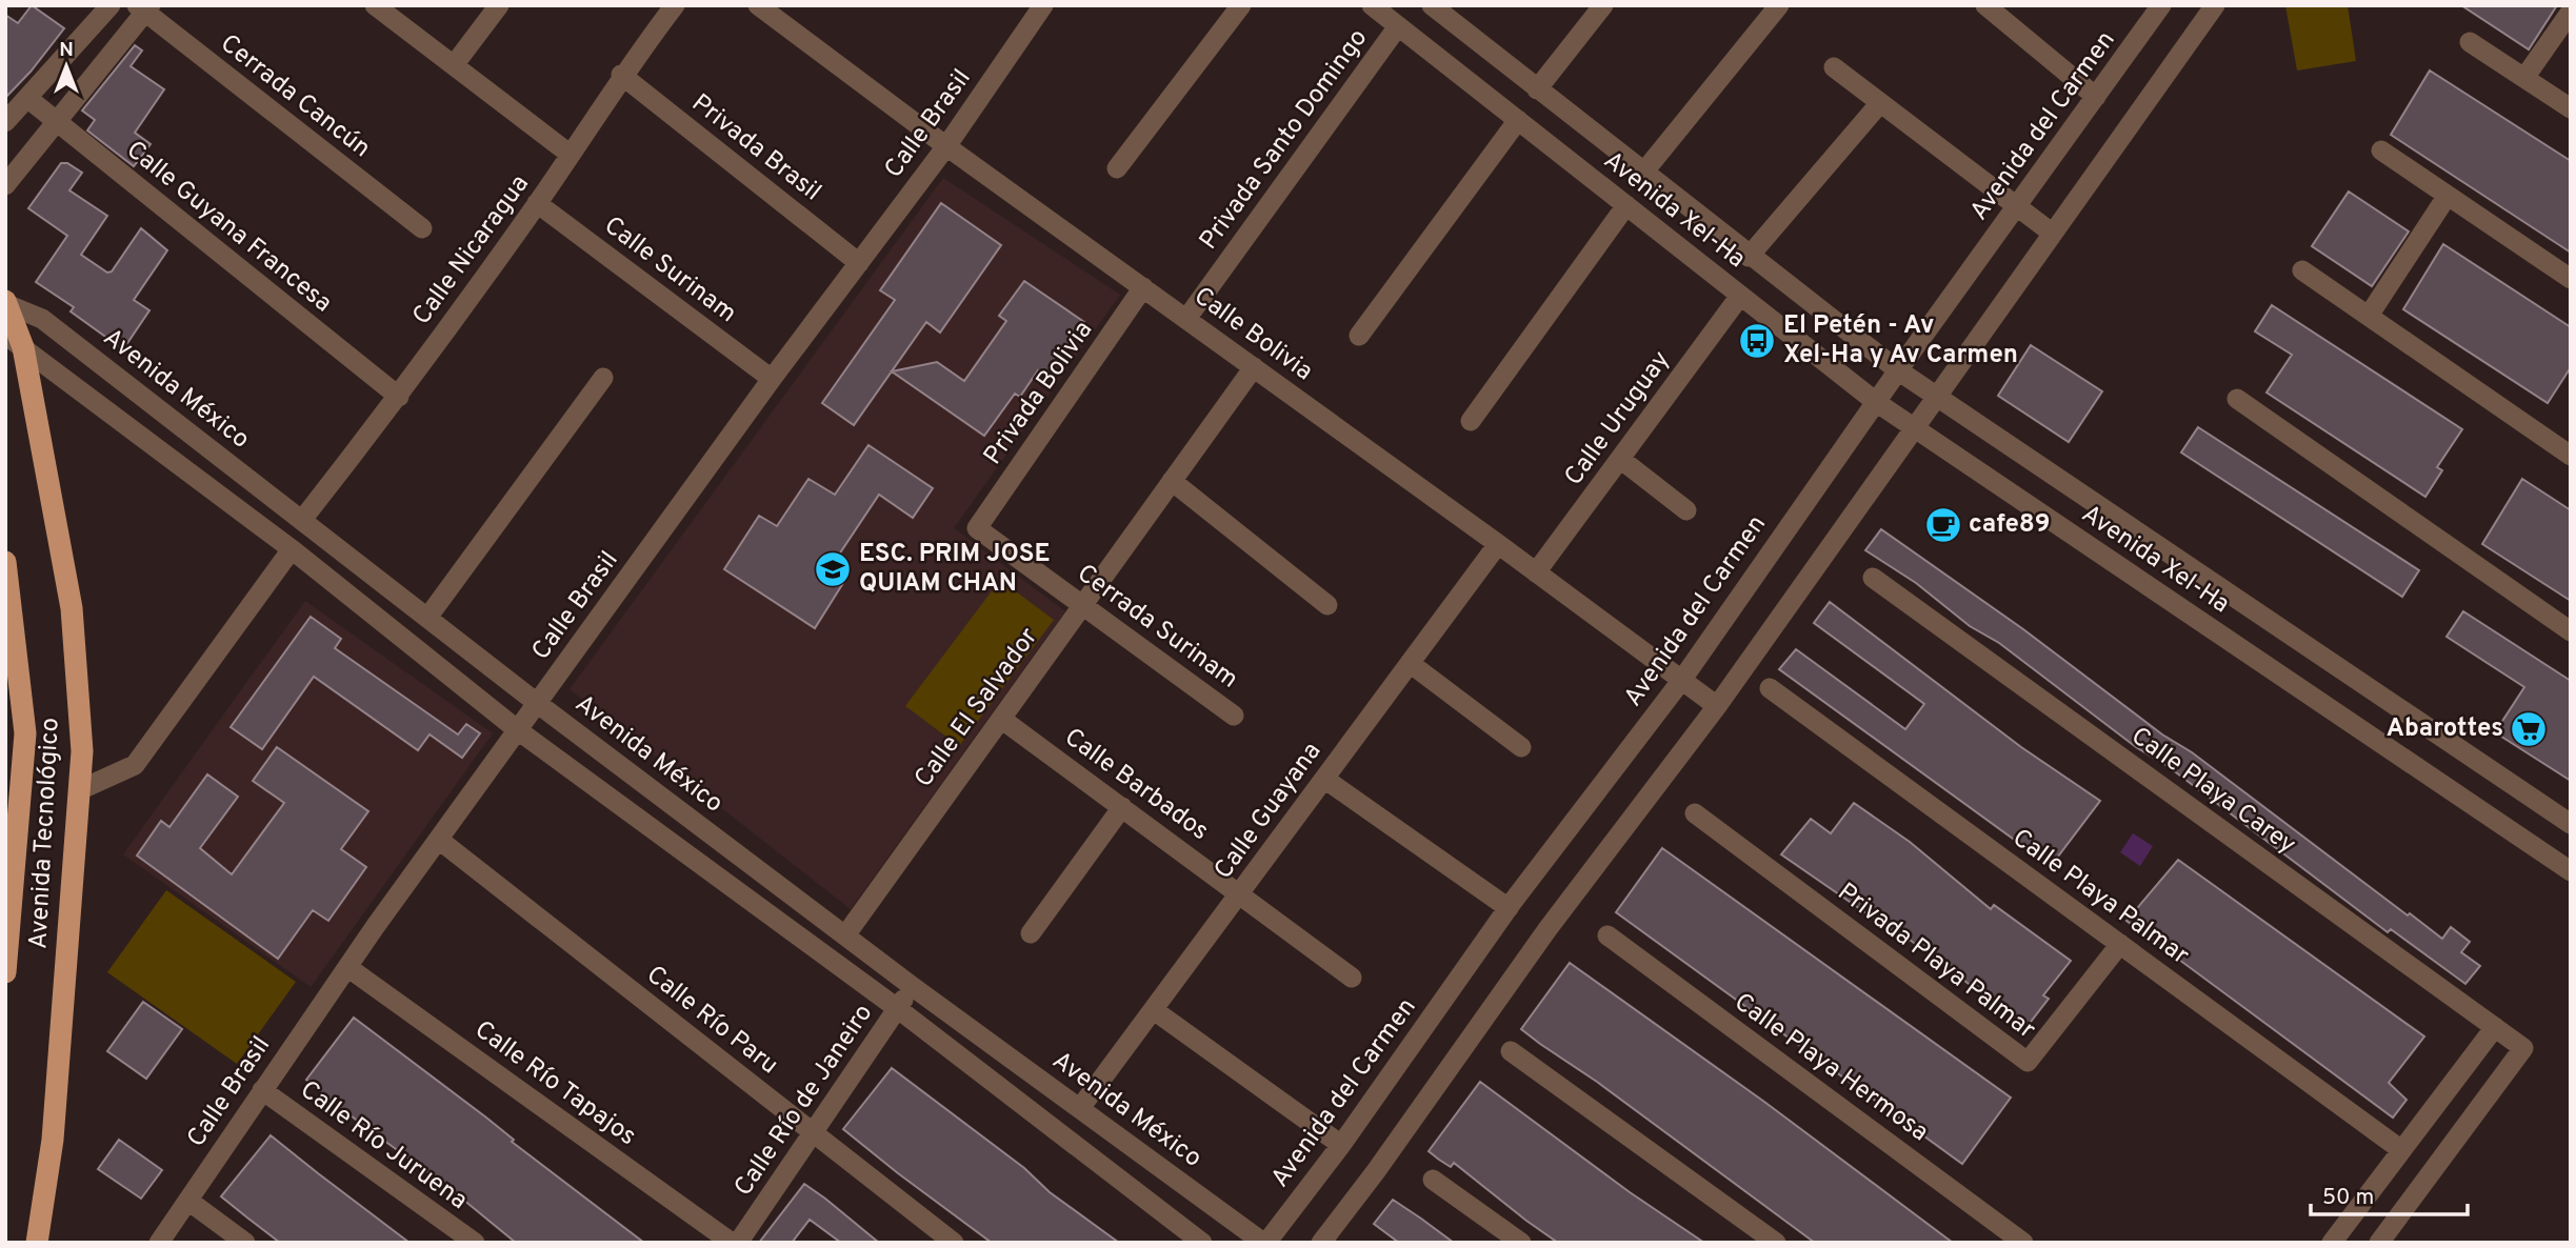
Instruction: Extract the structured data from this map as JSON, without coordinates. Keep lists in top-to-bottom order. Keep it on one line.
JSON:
{"streets":{"main road":["Avenida Tecnológico"],"street":["Cerrada Cancún","Calle Brasil","Avenida del Carmen","Privada Santo Domingo","Privada Brasil","Avenida Xel-Ha","Calle Guyana Francesa","Calle Nicaragua","Calle Surinam","Calle Bolivia","Avenida México","Privada Bolivia","Calle Uruguay","Cerrada Surinam","Calle El Salvador","Calle Barbados","Calle Playa Carey","Calle Guayana","Calle Playa Palmar","Privada Playa Palmar","Calle Río Paru","Calle Playa Hermosa","Calle Río Tapajos","Calle Río de Janeiro","Calle Río Juruena"]},"crossings":[["Calle Brasil","Privada Brasil"],["Calle Brasil","Calle Surinam"],["Calle Brasil","Calle Bolivia"],["Calle Brasil","Avenida México"],["Calle Brasil","Calle Río Paru"],["Calle Brasil","Calle Río Tapajos"],["Calle Brasil","Calle Río Juruena"],["Avenida del Carmen","Avenida Xel-Ha"],["Avenida del Carmen","Calle Bolivia"],["Avenida del Carmen","Avenida México"],["Privada Santo Domingo","Avenida Xel-Ha"],["Privada Santo Domingo","Calle Bolivia"],["Privada Brasil","Calle Nicaragua"],["Avenida Xel-Ha","Calle Uruguay"],["Calle Guyana Francesa","Calle Nicaragua"],["Calle Nicaragua","Calle Surinam"],["Calle Nicaragua","Avenida México"],["Calle Bolivia","Privada Bolivia"],["Calle Bolivia","Calle Uruguay"],["Calle Bolivia","Calle El Salvador"],["Calle Bolivia","Calle Guayana"],["Avenida México","Calle El Salvador"],["Avenida México","Calle Guayana"],["Avenida México","Avenida Tecnológico"],["Avenida México","Calle Río de Janeiro"],["Privada Bolivia","Cerrada Surinam"],["Cerrada Surinam","Calle El Salvador"],["Calle El Salvador","Calle Barbados"],["Calle Barbados","Calle Guayana"],["Calle Playa Palmar","Privada Playa Palmar"],["Calle Río Paru","Calle Río de Janeiro"]],"places":{"bus stop":["El Petén - Av Xel-Ha y Av Carmen"],"cafe":["cafe89"],"school or university":["ESC. PRIM JOSE QUIAM CHAN"],"supermarket":["Abarottes"]},"scale_bar":"50 m","north":"top"}
